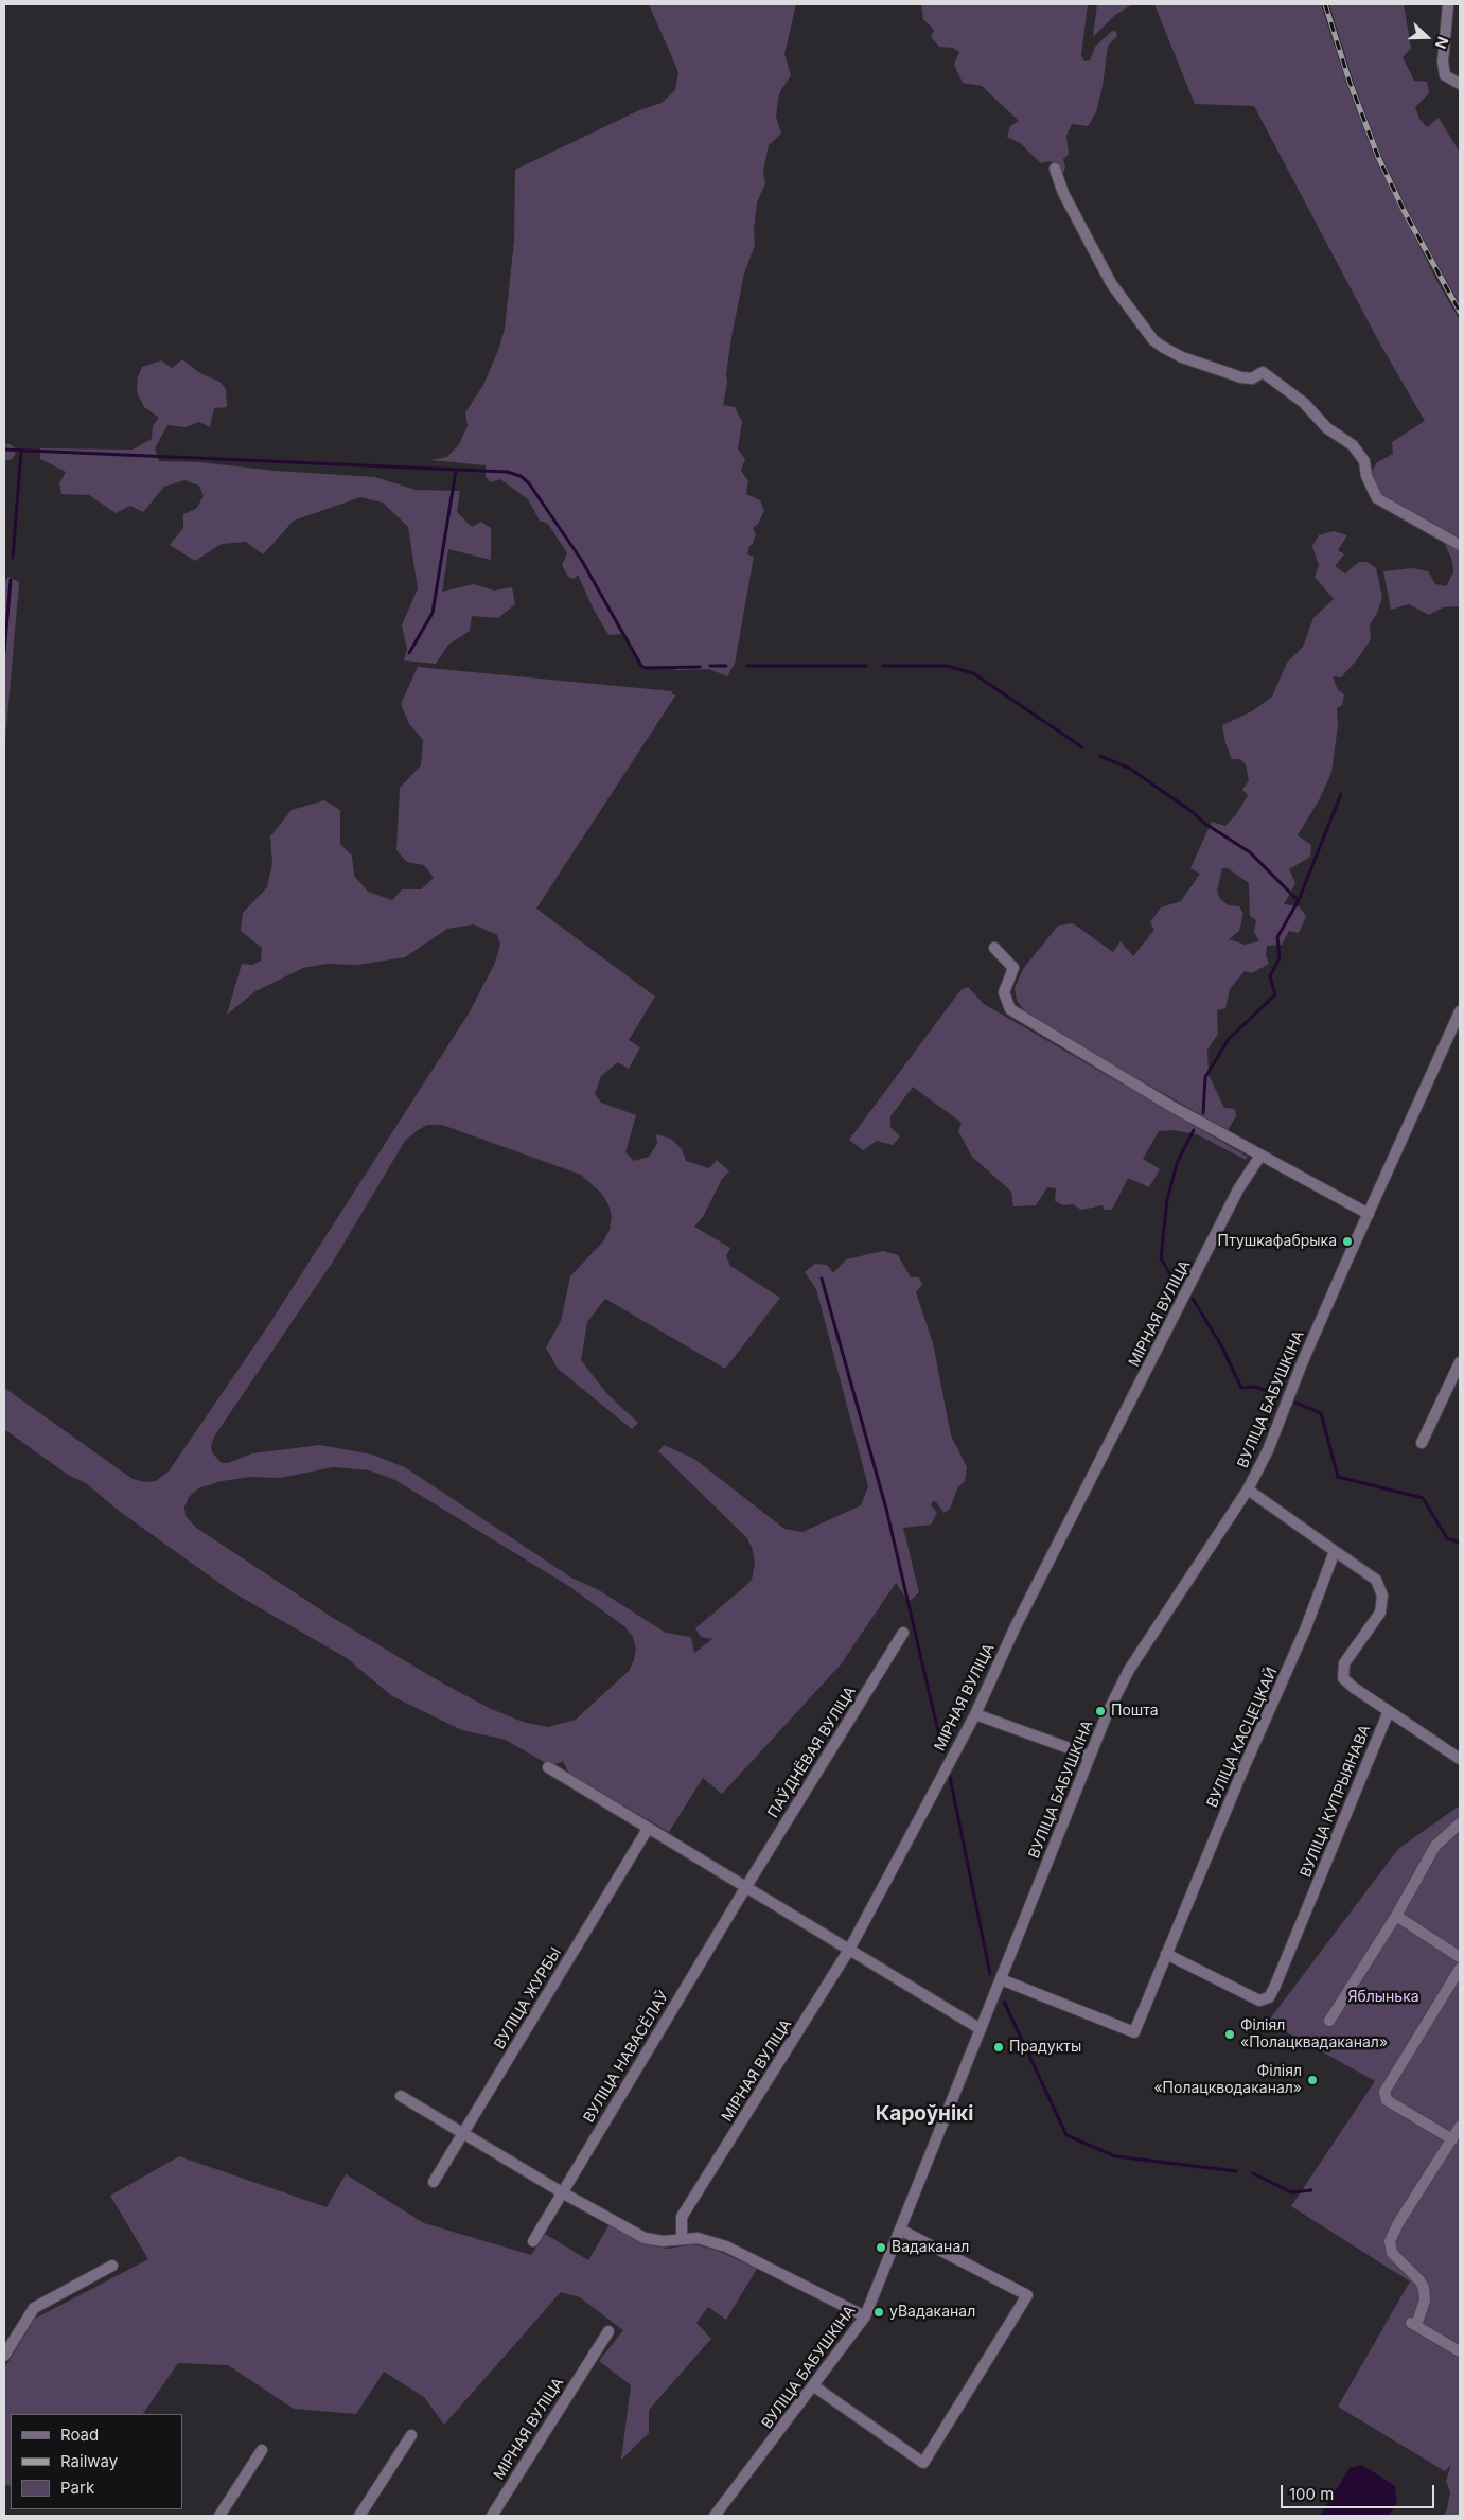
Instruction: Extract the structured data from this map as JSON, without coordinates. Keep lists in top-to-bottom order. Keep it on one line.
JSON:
{"streets":{"street":["МІРНАЯ ВУЛІЦА","ВУЛІЦА БАБУШКІНА","ВУЛІЦА КАСЦЕЦКАЙ","ПАЎДНЁВАЯ ВУЛІЦА","ВУЛІЦА КУПРЫЯНАВА","ВУЛІЦА ЖУРБЫ","ВУЛІЦА НАВАСЁЛАЎ"]},"crossings":[["ВУЛІЦА БАБУШКІНА","ВУЛІЦА КАСЦЕЦКАЙ"],["ВУЛІЦА КАСЦЕЦКАЙ","ВУЛІЦА КУПРЫЯНАВА"],["ПАЎДНЁВАЯ ВУЛІЦА","ВУЛІЦА НАВАСЁЛАЎ"]],"districts":["Кароўнікі"],"parks":["Яблынька"],"places":["Птушкафабрыка","Пошта","Філіял «Полацквадаканал»","Прадукты","Філіял «Полацкводаканал»","Вадаканал","уВадаканал"],"legend":["Road","Railway","Park"],"scale_bar":"100 m","north":"right"}
